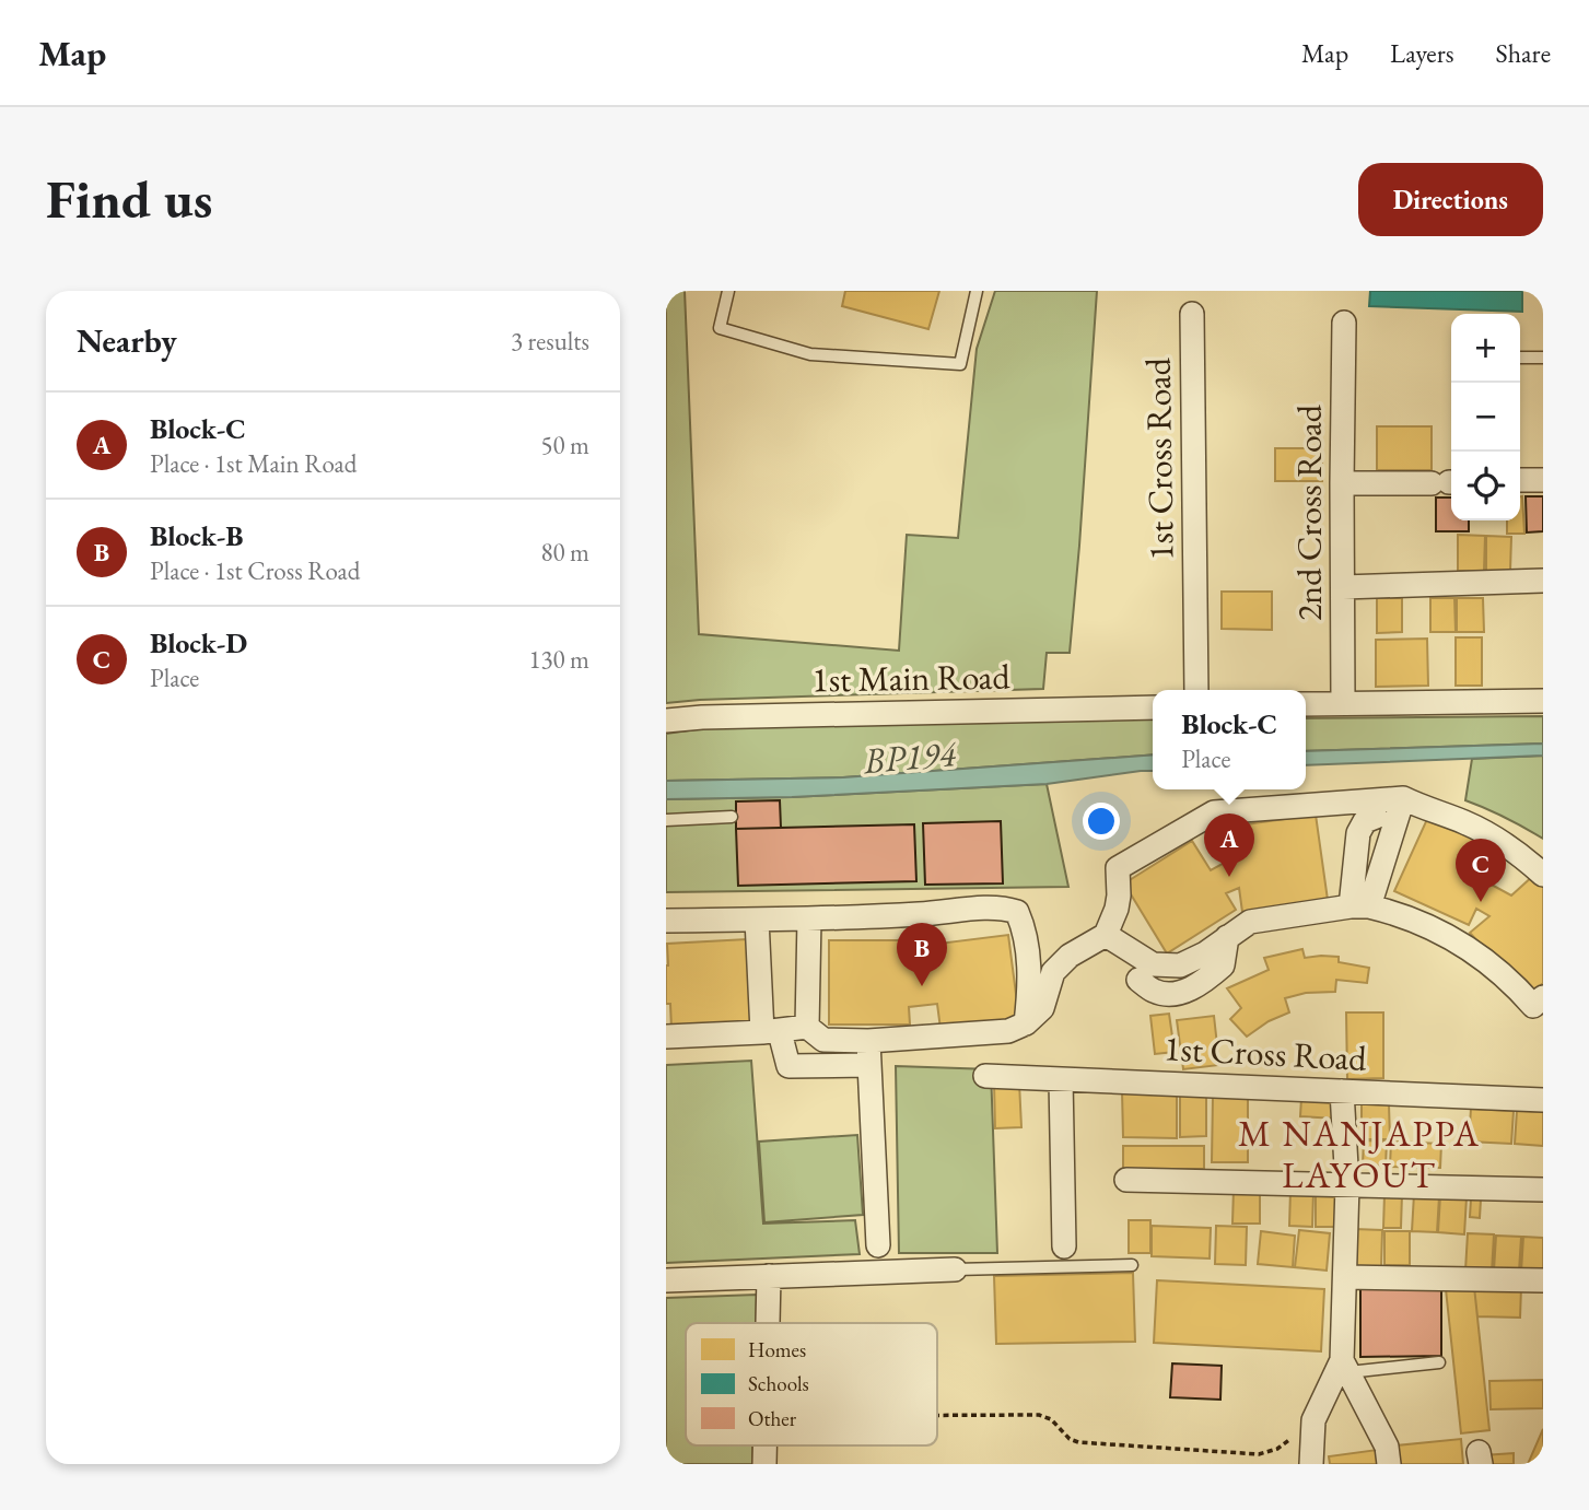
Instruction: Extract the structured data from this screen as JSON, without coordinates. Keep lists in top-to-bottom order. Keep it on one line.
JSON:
{"streets":{"street":["1st Cross Road","2nd Cross Road","1st Main Road"]},"districts":["M NANJAPPA LAYOUT"],"water":["BP194"],"legend":["Homes","Schools","Other"],"page":{"header":"Map","nav":["Map","Layers","Share"],"buttons":"Directions","title":"Find us","heading":["Nearby","3 results"],"map_buttons":["+","−"],"list":[{"mark":"A","name":"Block-C","note":"Place · 1st Main Road","value":"50 m"},{"mark":"B","name":"Block-B","note":"Place · 1st Cross Road","value":"80 m"},{"mark":"C","name":"Block-D","note":"Place","value":"130 m"}],"popup":["Block-C","Place"],"pins":["A","C","B"]}}
